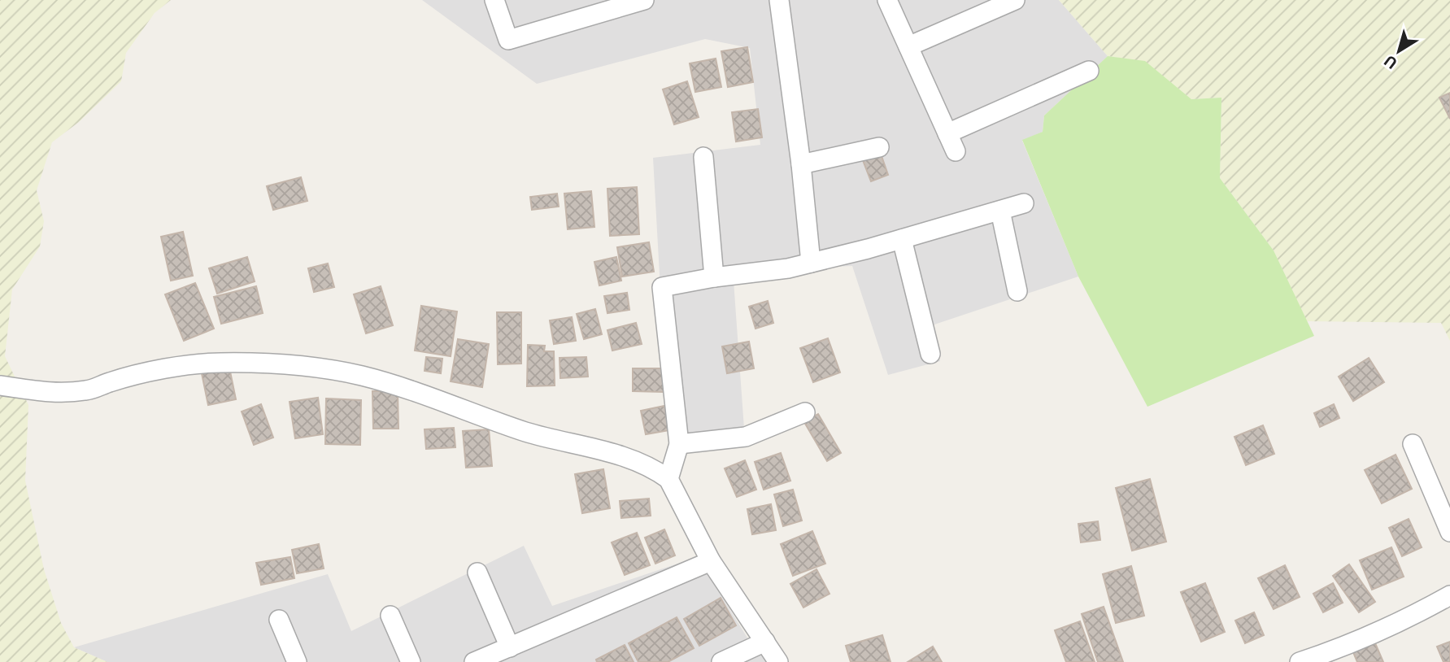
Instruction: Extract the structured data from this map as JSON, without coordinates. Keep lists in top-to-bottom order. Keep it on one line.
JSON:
{"north":"bottom left"}
